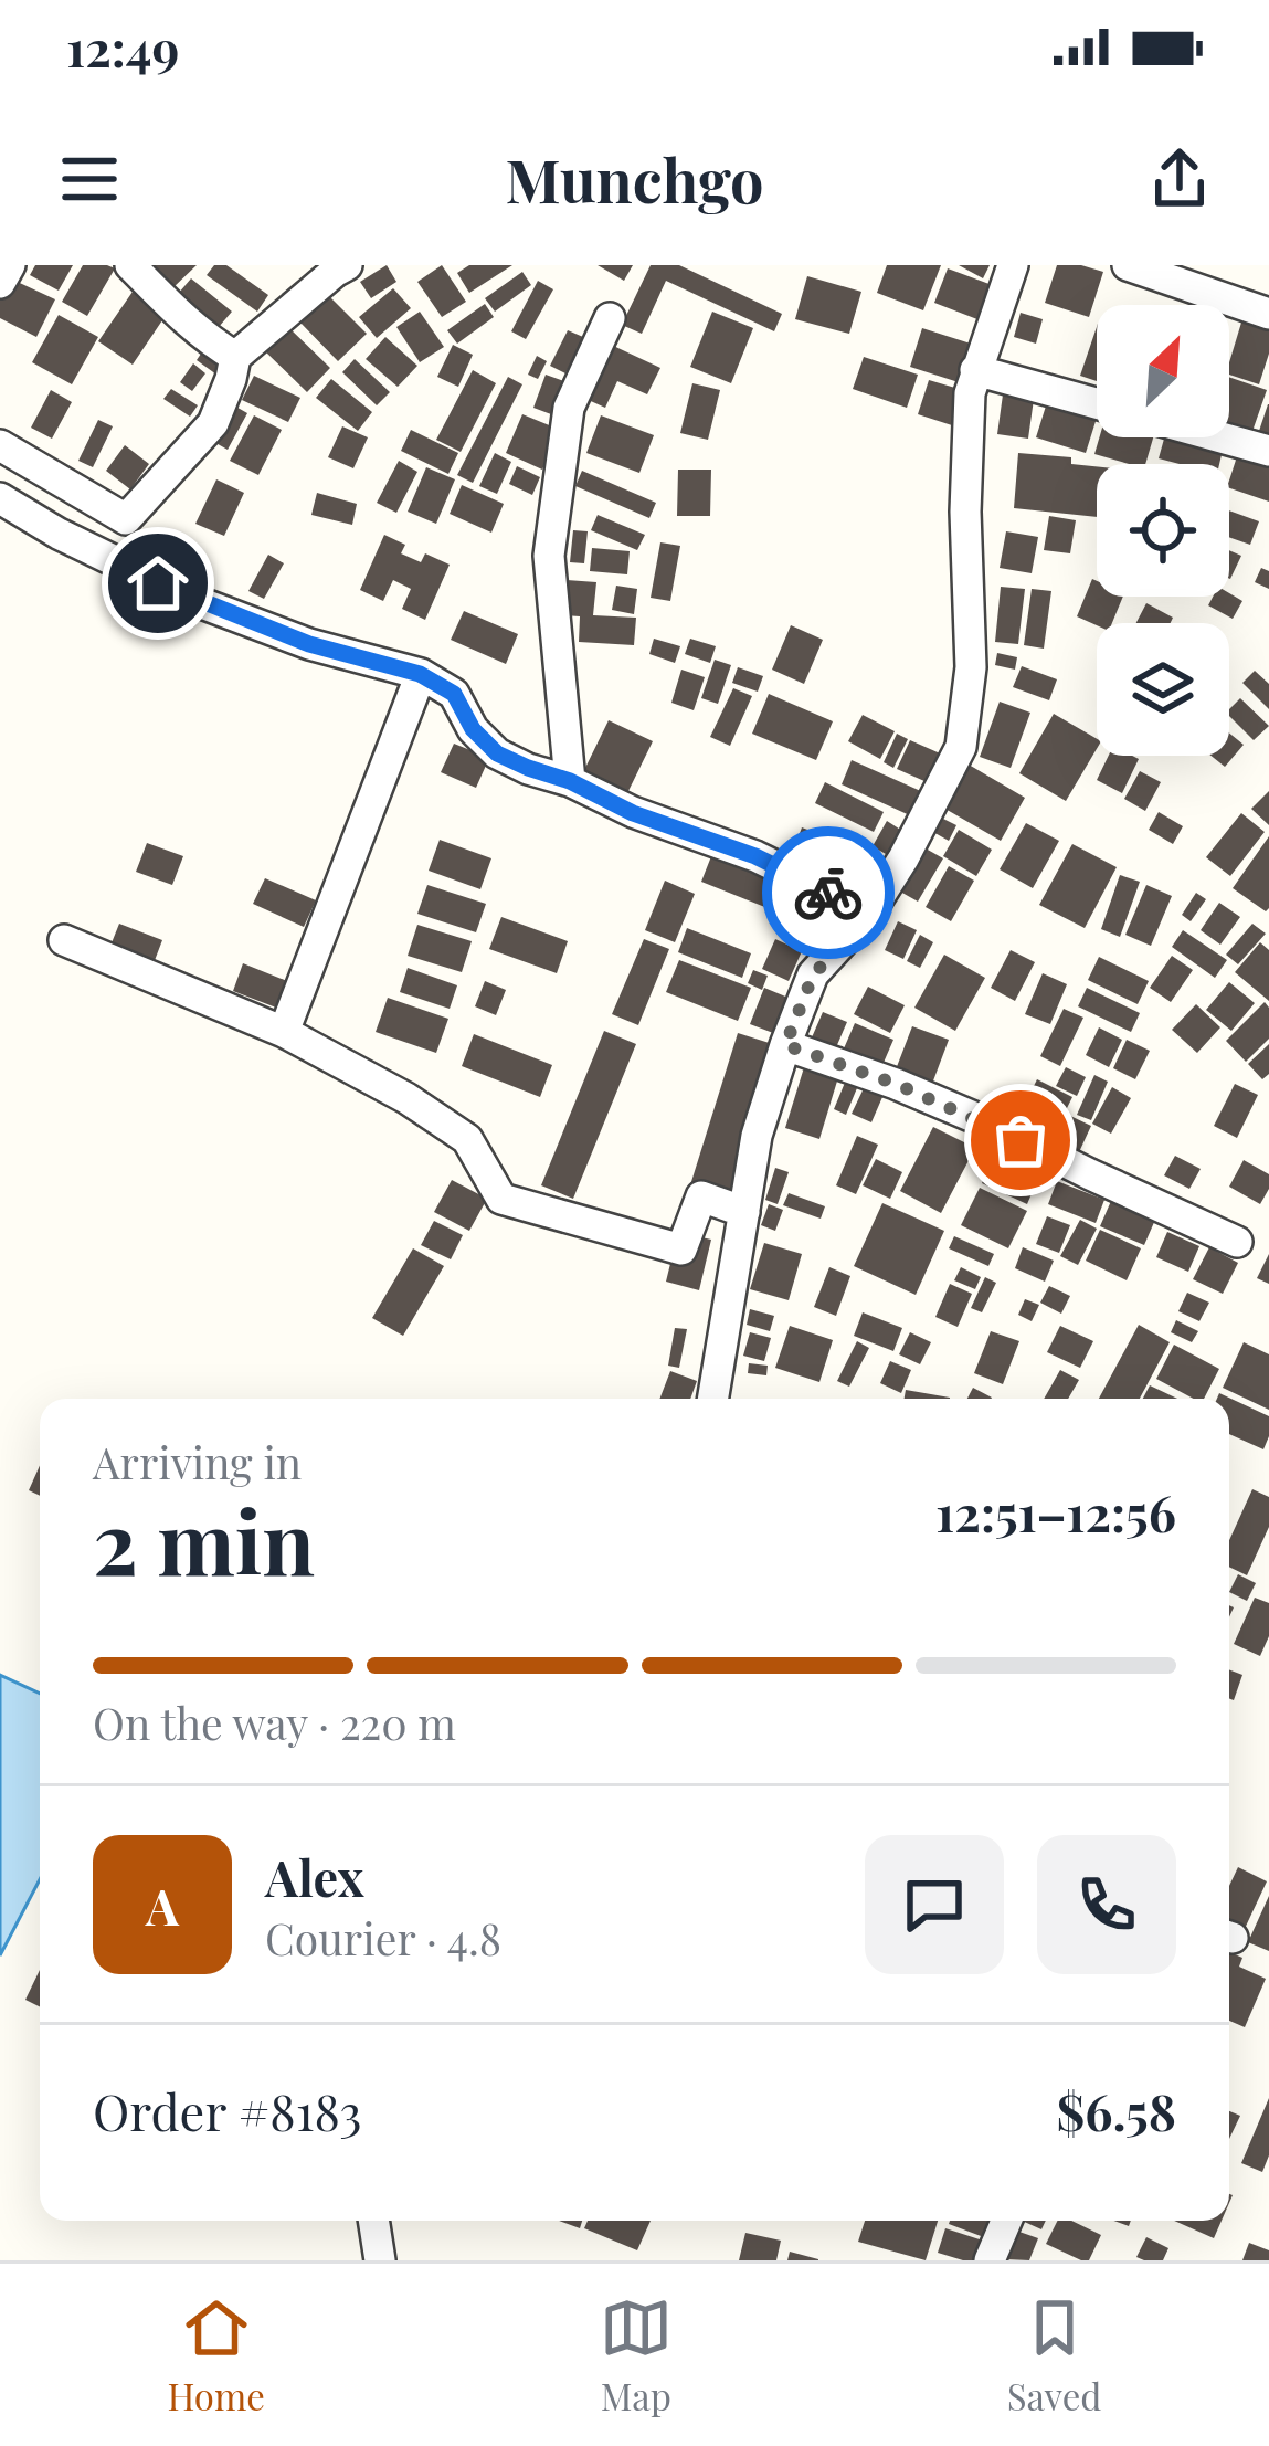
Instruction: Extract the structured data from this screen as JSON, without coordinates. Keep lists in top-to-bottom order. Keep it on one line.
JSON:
{"north":"top right","page":{"status":"12:49","header":"Munchgo","heading":["2 min","Arriving in","12:51–12:56"],"panel":["Alex","Courier · 4.8","Order #8183","$6.58"],"bar":"On the way · 220 m","round":"A","tabs":["Home","Map","Saved"]}}
